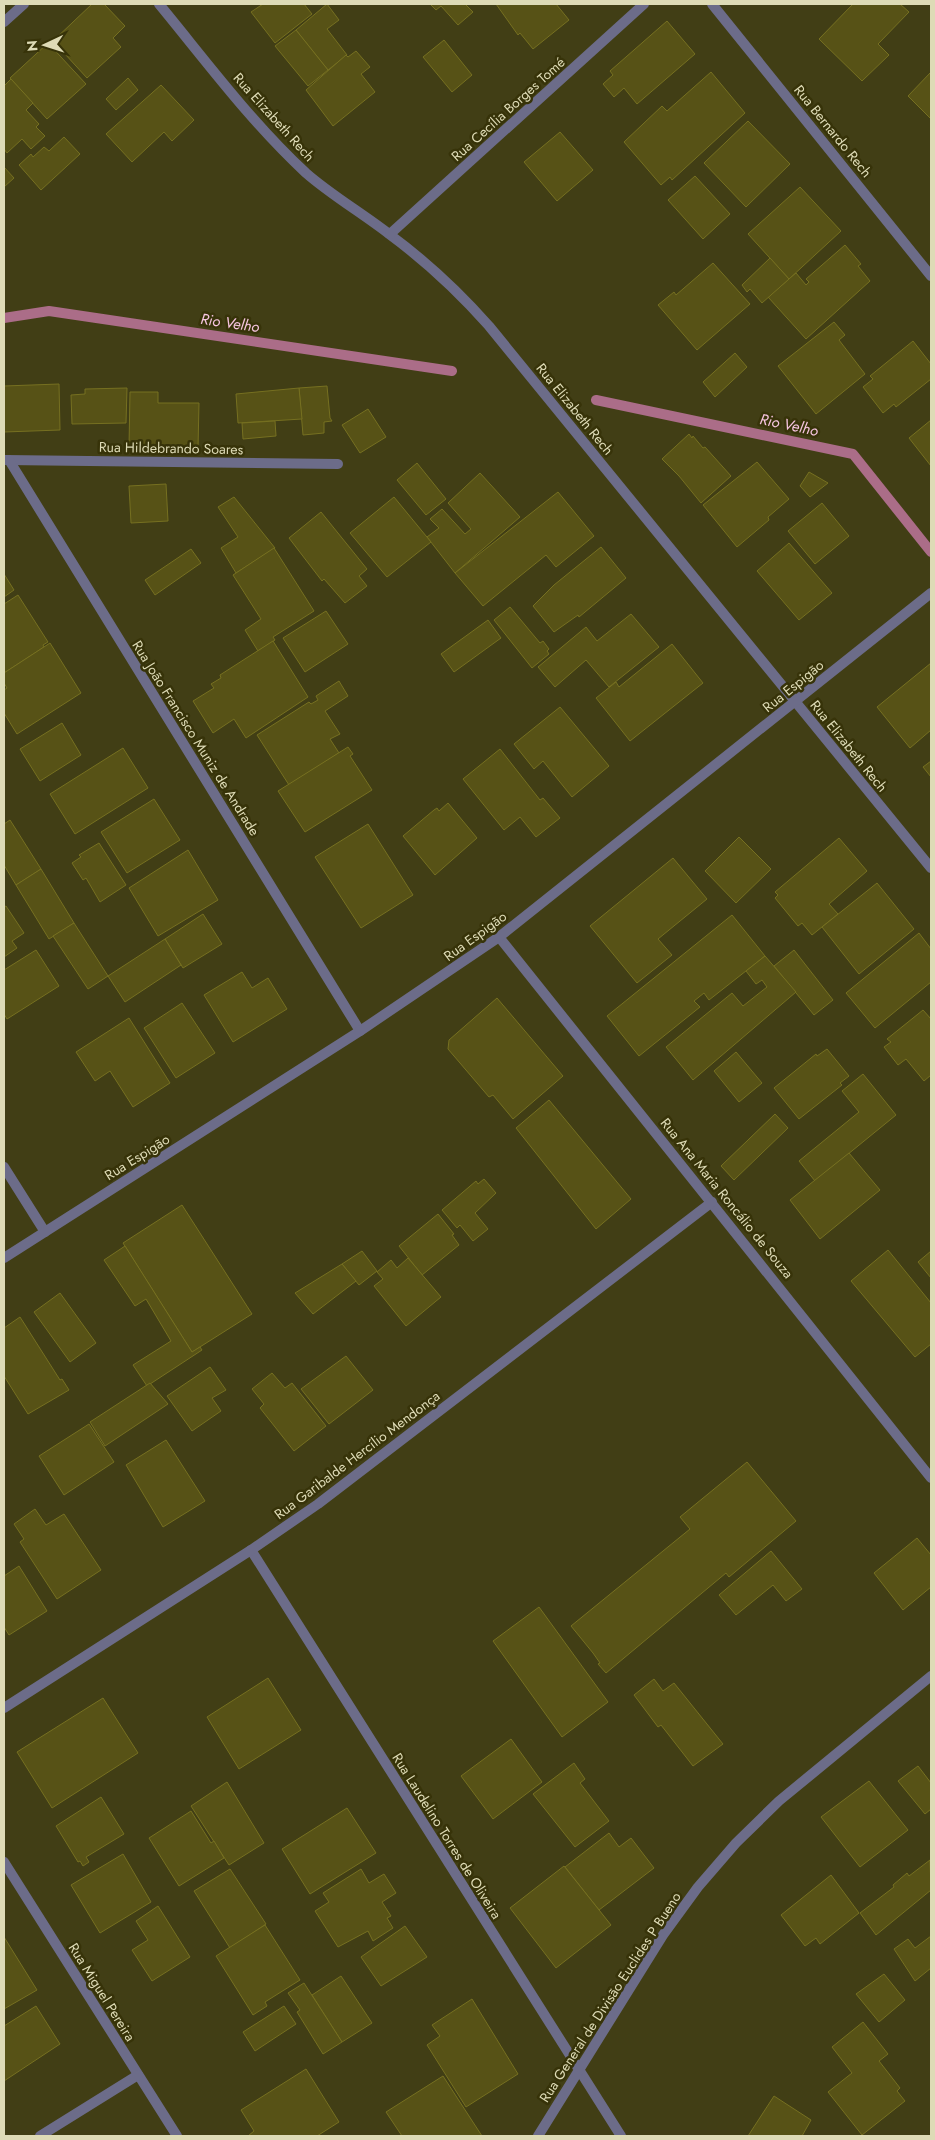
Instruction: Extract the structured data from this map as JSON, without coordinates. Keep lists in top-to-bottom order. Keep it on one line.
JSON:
{"streets":{"street":["Rua Cecília Borges Tomé","Rua Elizabeth Rech","Rua Bernardo Rech","Rua Hildebrando Soares","Rua Espigão","Rua João Francisco Muniz de Andrade","Rua Ana Maria Roncálio de Souza","Rua Garibalde Hercílio Mendonça","Rua Laudelino Torres de Oliveira","Rua Miguel Pereira","Rua General de Divisão Euclides P Bueno"]},"crossings":[["Rua Cecília Borges Tomé","Rua Elizabeth Rech"],["Rua Elizabeth Rech","Rua Espigão"],["Rua Hildebrando Soares","Rua João Francisco Muniz de Andrade"],["Rua Espigão","Rua João Francisco Muniz de Andrade"],["Rua Espigão","Rua Ana Maria Roncálio de Souza"],["Rua Ana Maria Roncálio de Souza","Rua Garibalde Hercílio Mendonça"],["Rua Garibalde Hercílio Mendonça","Rua Laudelino Torres de Oliveira"],["Rua Laudelino Torres de Oliveira","Rua General de Divisão Euclides P Bueno"]],"water":["Rio Velho"],"north":"left"}
